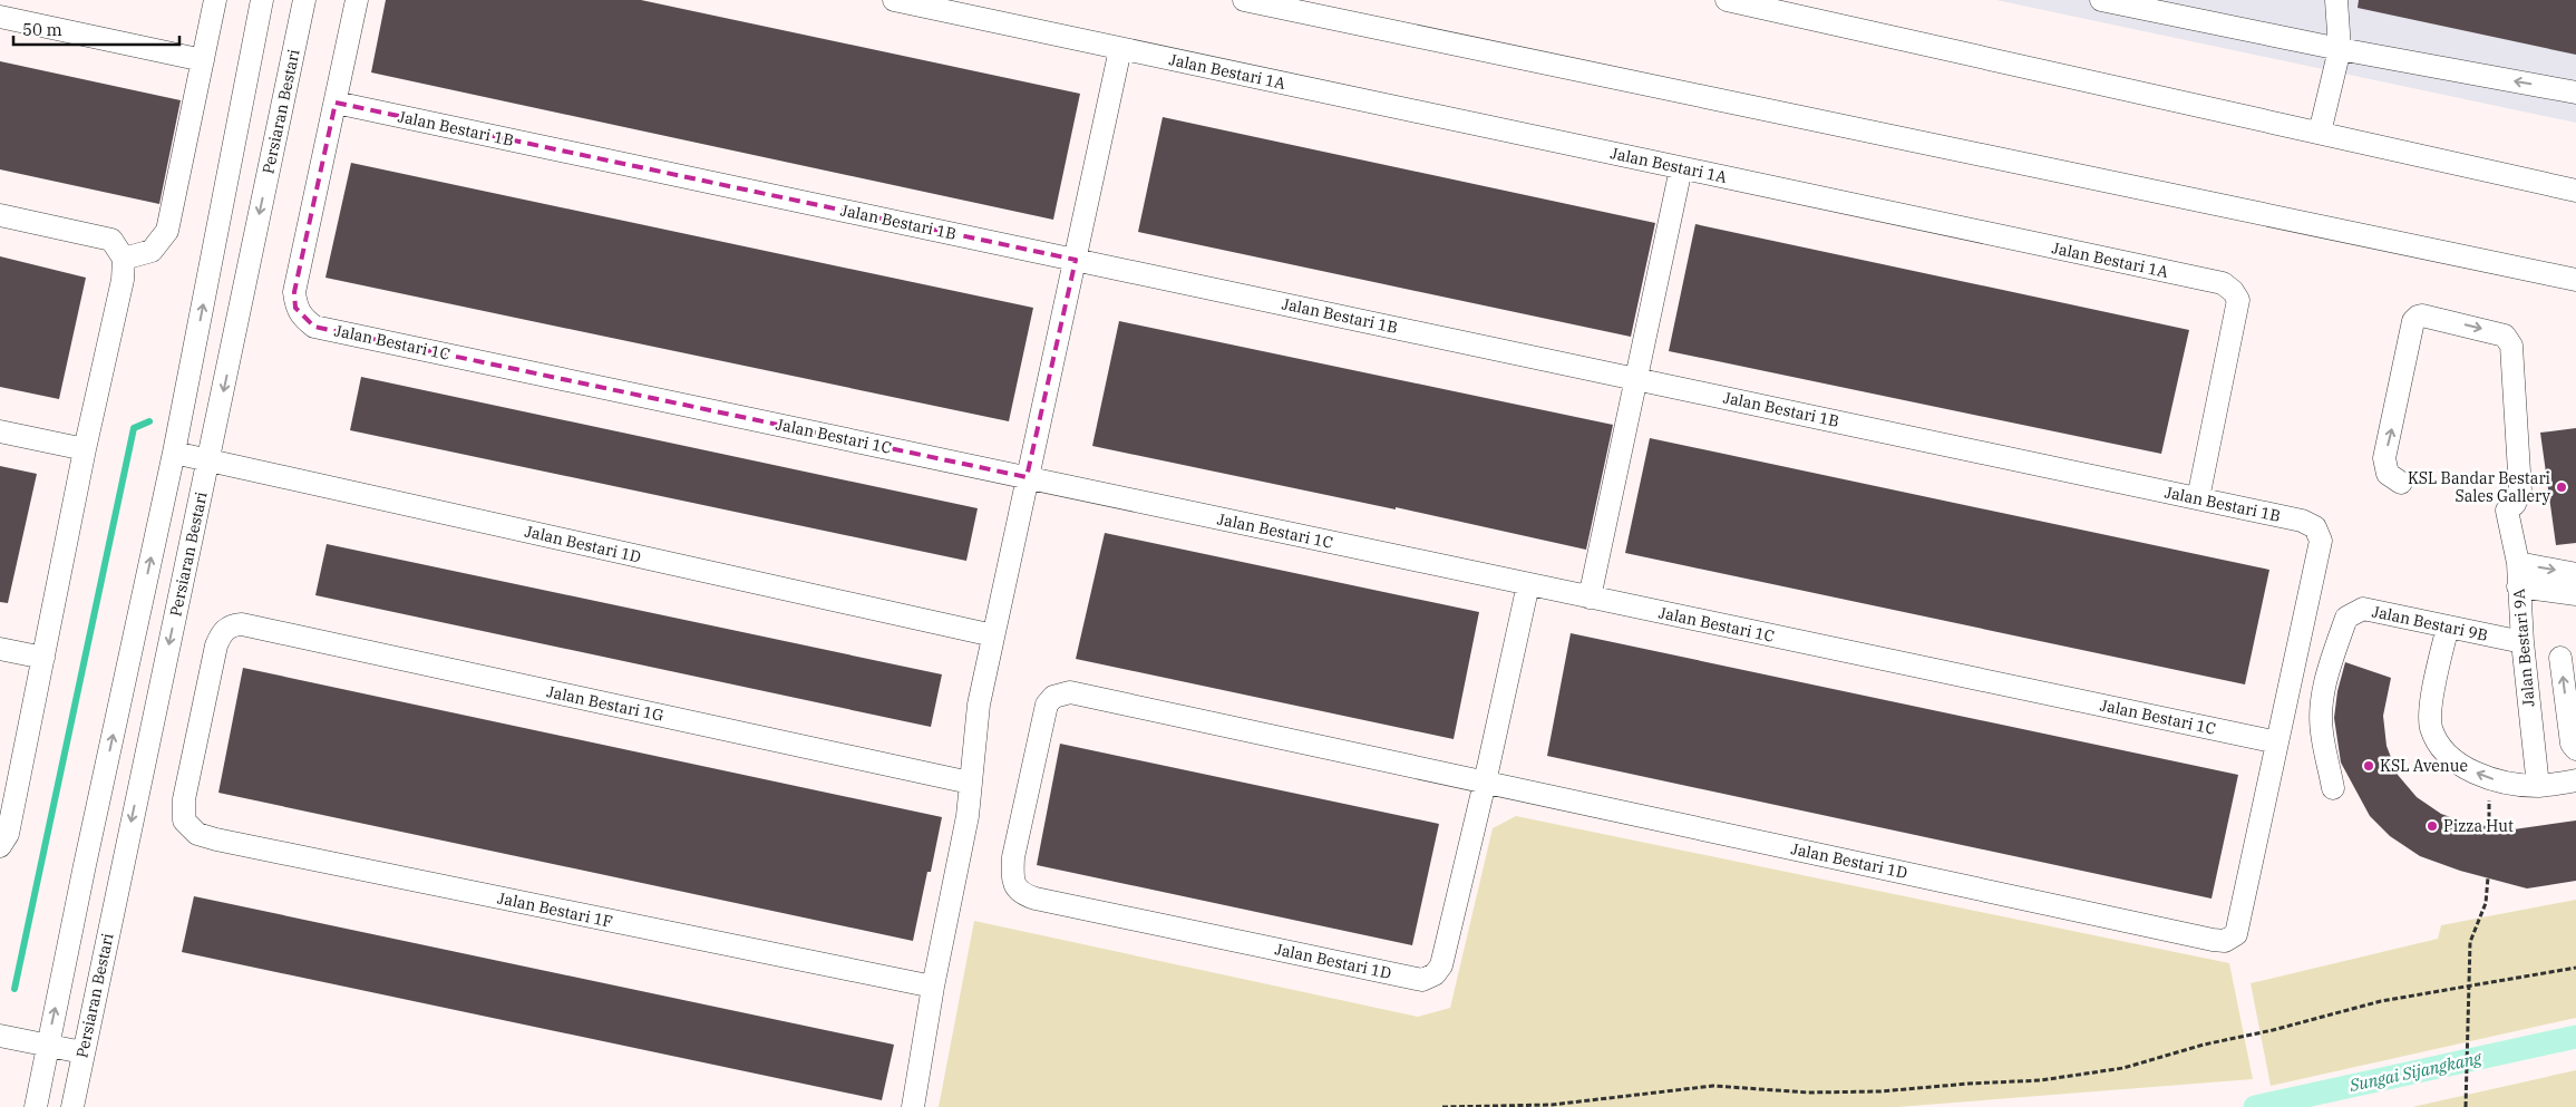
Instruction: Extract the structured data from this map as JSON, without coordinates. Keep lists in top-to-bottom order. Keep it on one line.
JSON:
{"streets":{"street":["Jalan Bestari 1A","Persiaran Bestari","Jalan Bestari 1B","Jalan Bestari 1C","Jalan Bestari 1D","Jalan Bestari 9B","Jalan Bestari 9A","Jalan Bestari 1G","Jalan Bestari 1F"]},"crossings":[["Jalan Bestari 1A","Jalan Bestari 1B"],["Persiaran Bestari","Jalan Bestari 1D"],["Jalan Bestari 1B","Jalan Bestari 1C"],["Jalan Bestari 1B","Jalan Bestari 1D"],["Jalan Bestari 9B","Jalan Bestari 9A"],["Jalan Bestari 1G","Jalan Bestari 1F"]],"water":["Sungai Sijangkang"],"places":["KSL Bandar Bestari Sales Gallery","KSL Avenue","Pizza Hut"],"scale_bar":"50 m"}
